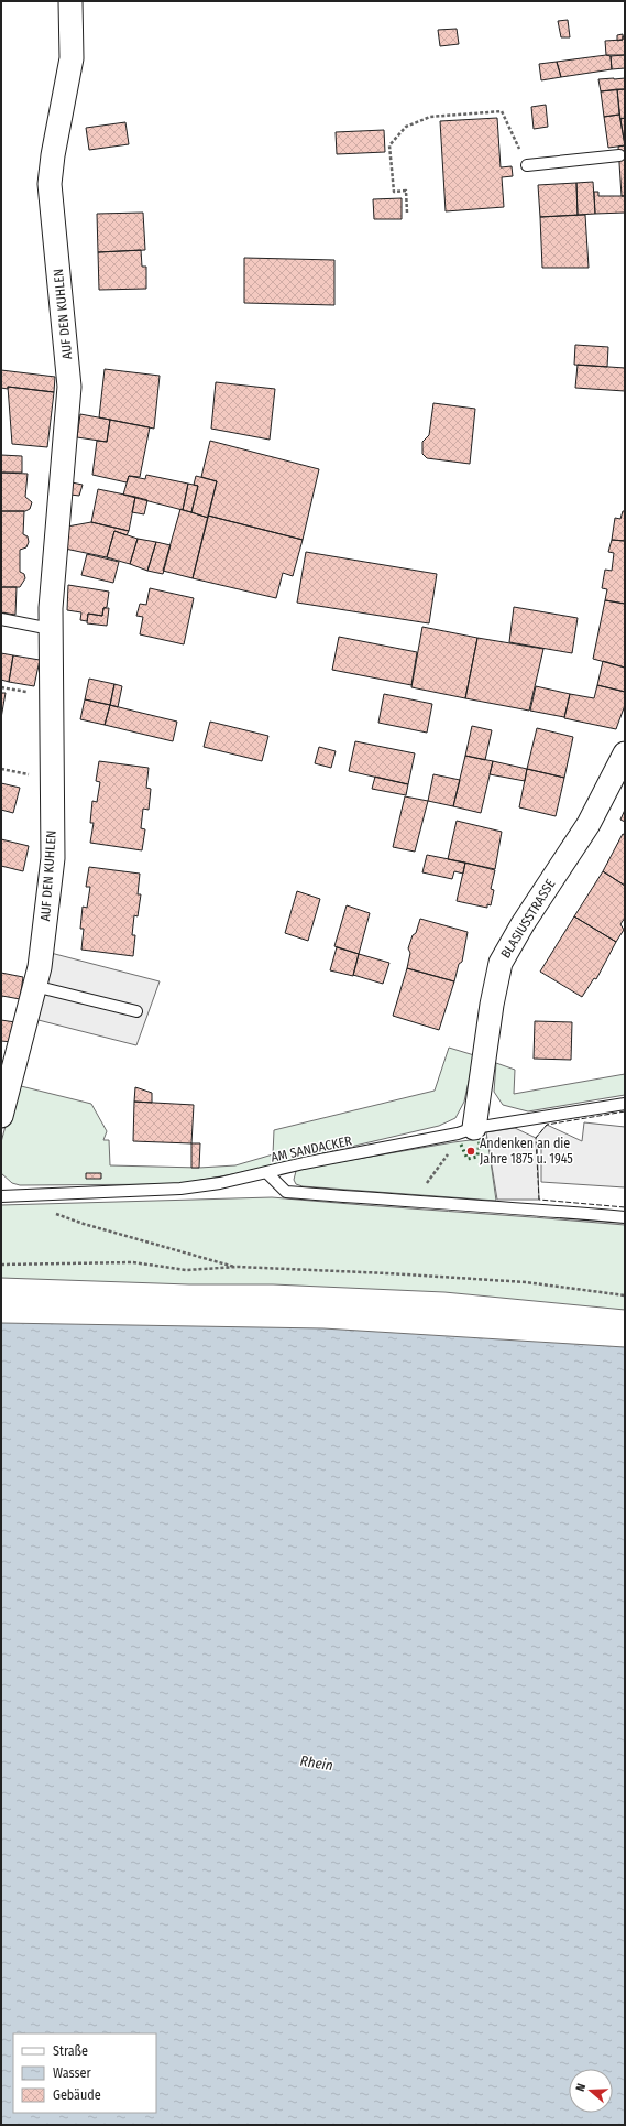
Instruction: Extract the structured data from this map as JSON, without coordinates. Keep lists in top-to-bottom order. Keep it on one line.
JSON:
{"streets":{"street":["AUF DEN KUHLEN","BLASIUSSTRASSE"],"lane":["AM SANDACKER"]},"crossings":[["BLASIUSSTRASSE","AM SANDACKER"]],"water":["Rhein"],"places":["Andenken an die Jahre 1875 u. 1945"],"legend":["Straße","Wasser","Gebäude"],"north":"left"}
